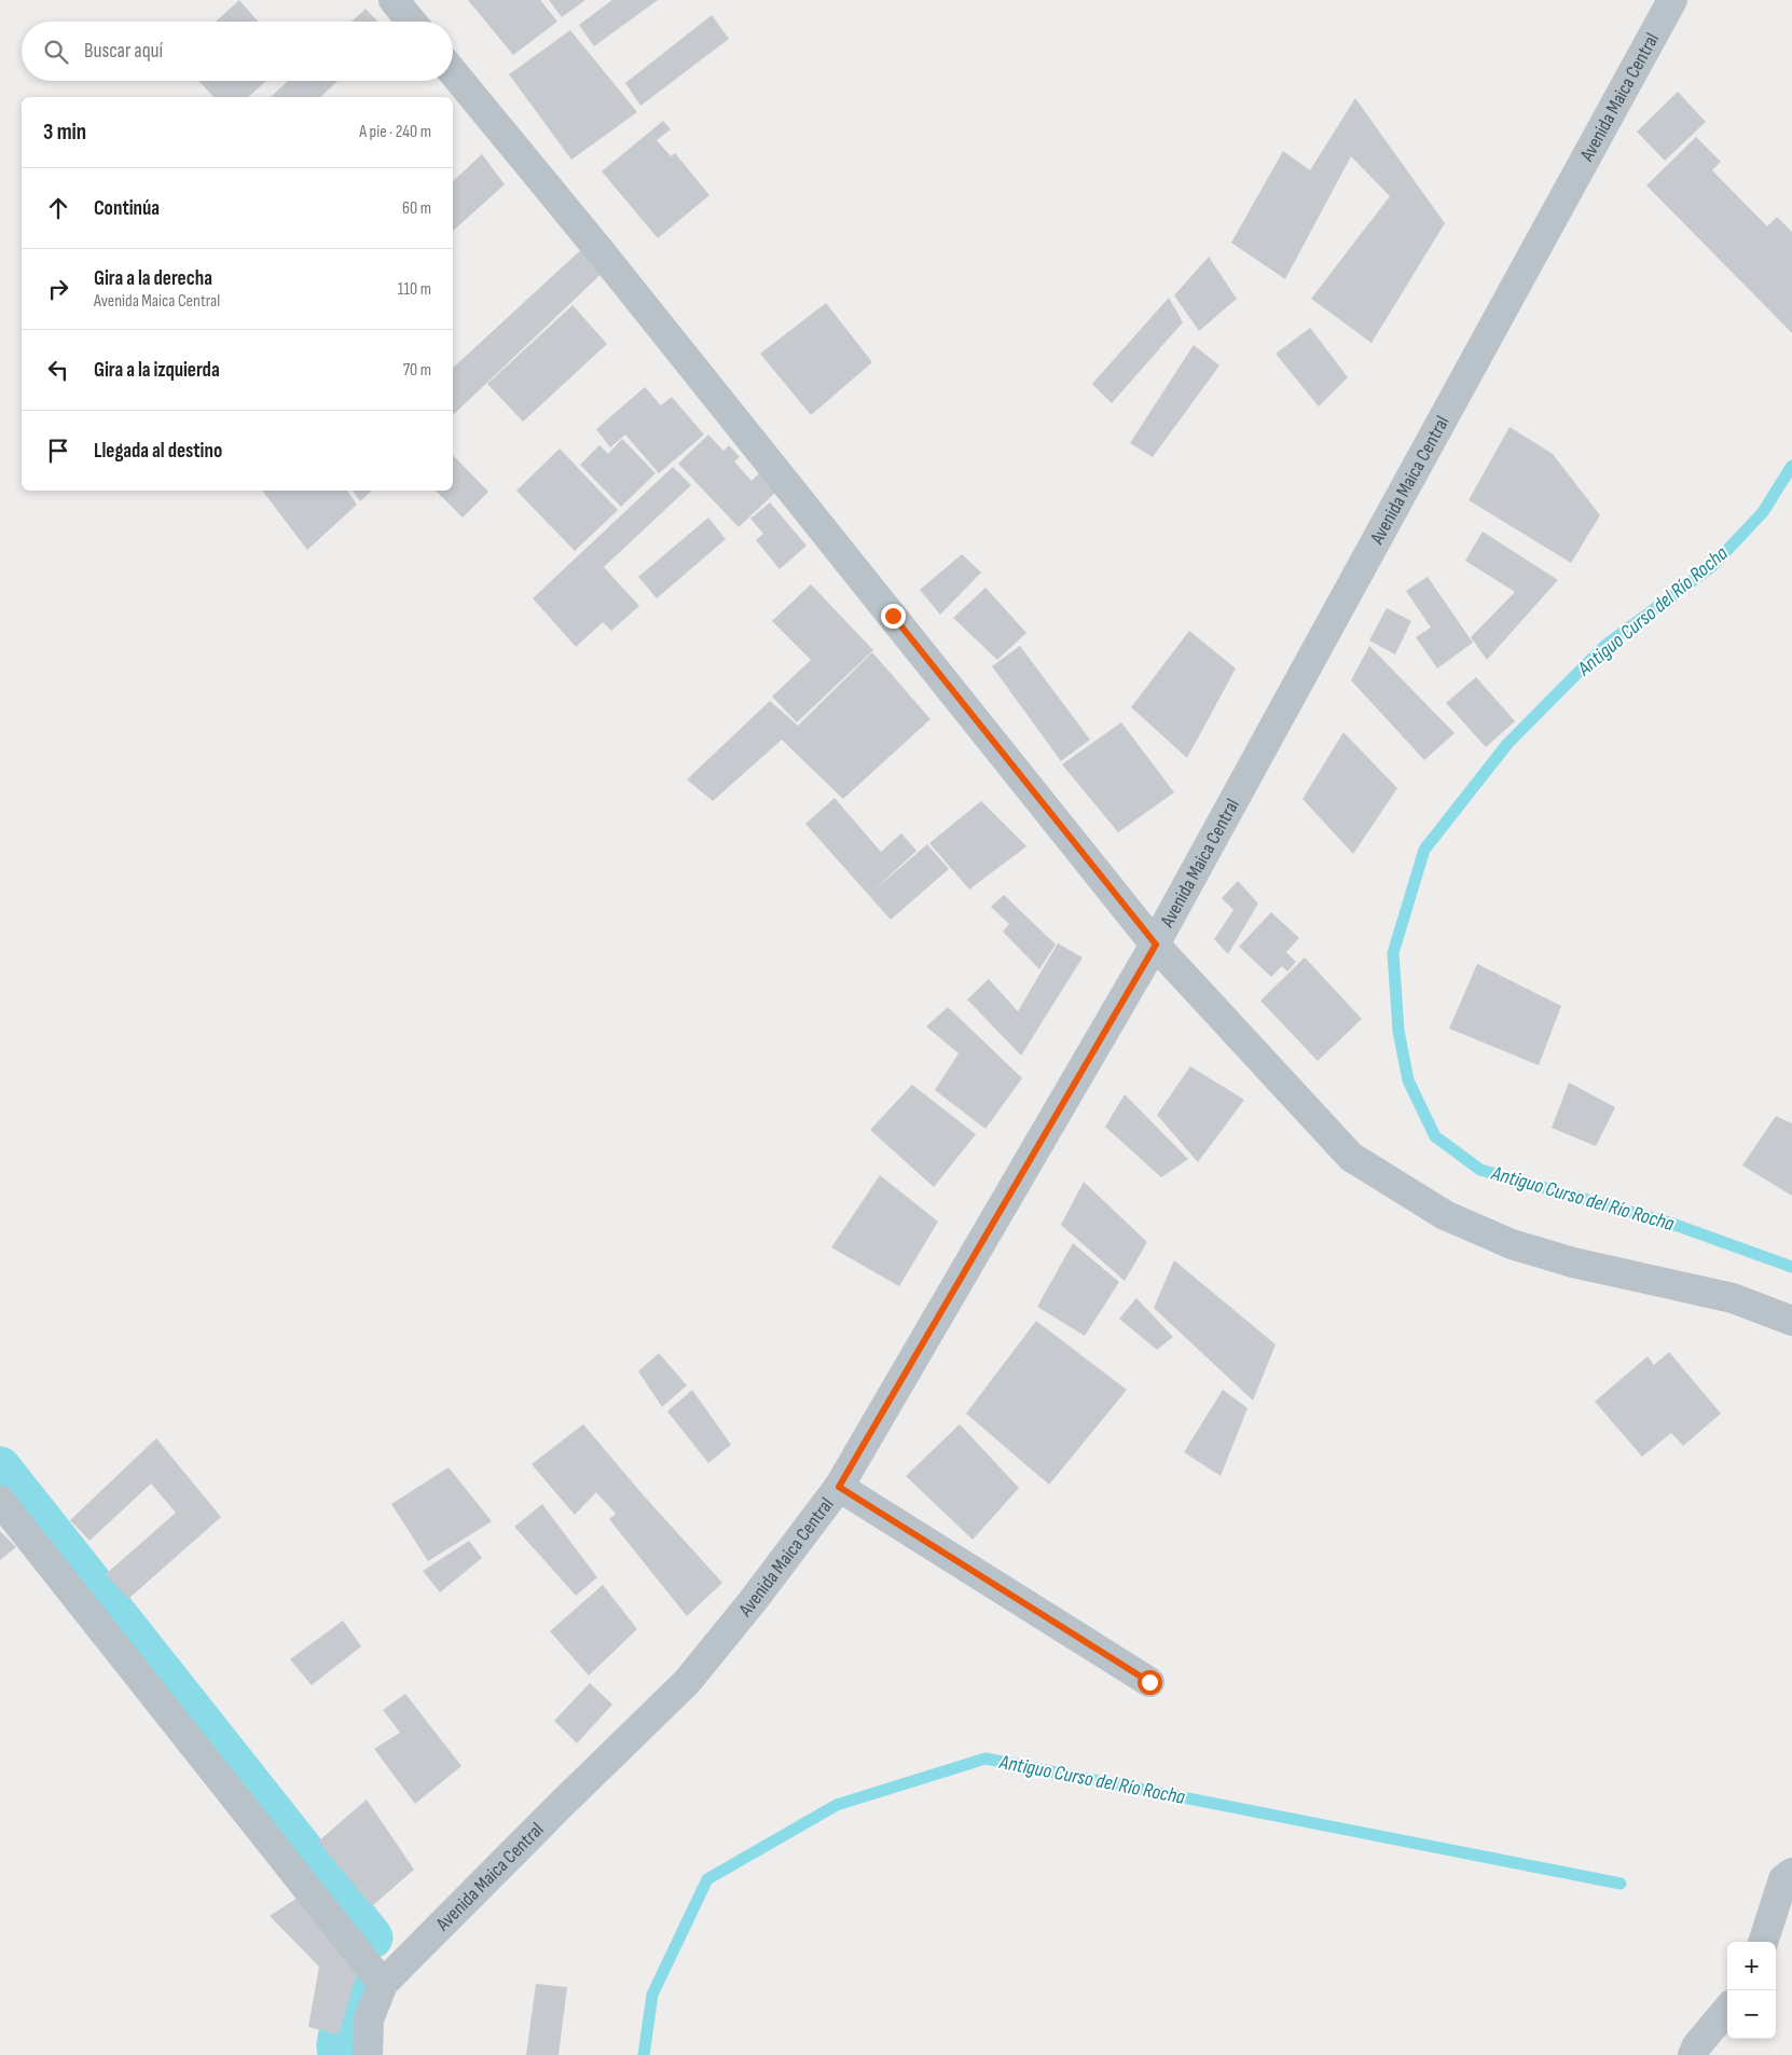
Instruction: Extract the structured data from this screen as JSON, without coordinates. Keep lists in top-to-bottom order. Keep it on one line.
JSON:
{"streets":{"street":["Avenida Maica Central"]},"water":["Antiguo Curso del Río Rocha"],"page":{"search":"Buscar aquí","heading":["3 min","A pie · 240 m"],"list":[["Continúa","60 m"],["Gira a la derecha","Avenida Maica Central","110 m"],["Gira a la izquierda","70 m"],"Llegada al destino"],"map_buttons":["+","−"]}}
